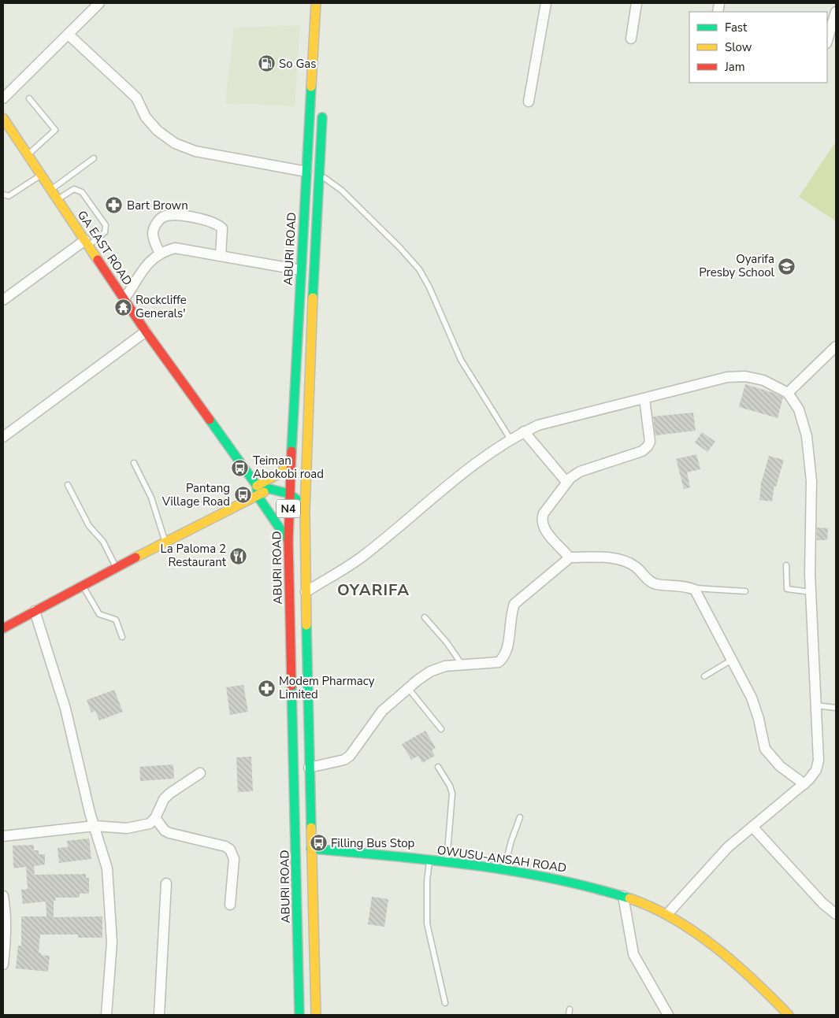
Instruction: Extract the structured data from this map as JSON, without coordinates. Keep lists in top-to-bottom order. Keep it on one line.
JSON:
{"streets":{"main road":["GA EAST ROAD","ABURI ROAD","N4","OWUSU-ANSAH ROAD"]},"crossings":[["N4","OWUSU-ANSAH ROAD"]],"districts":["OYARIFA"],"places":{"fuel station":["So Gas"],"pharmacy":["Bart Brown","Modem Pharmacy Limited"],"school or university":["Oyarifa Presby School"],"temple":["Rockcliffe Generals'"],"bus stop":["Teiman Abokobi road","Pantang Village Road","Filling Bus Stop"],"restaurant":["La Paloma 2 Restaurant"]},"legend":["Fast","Slow","Jam"]}
